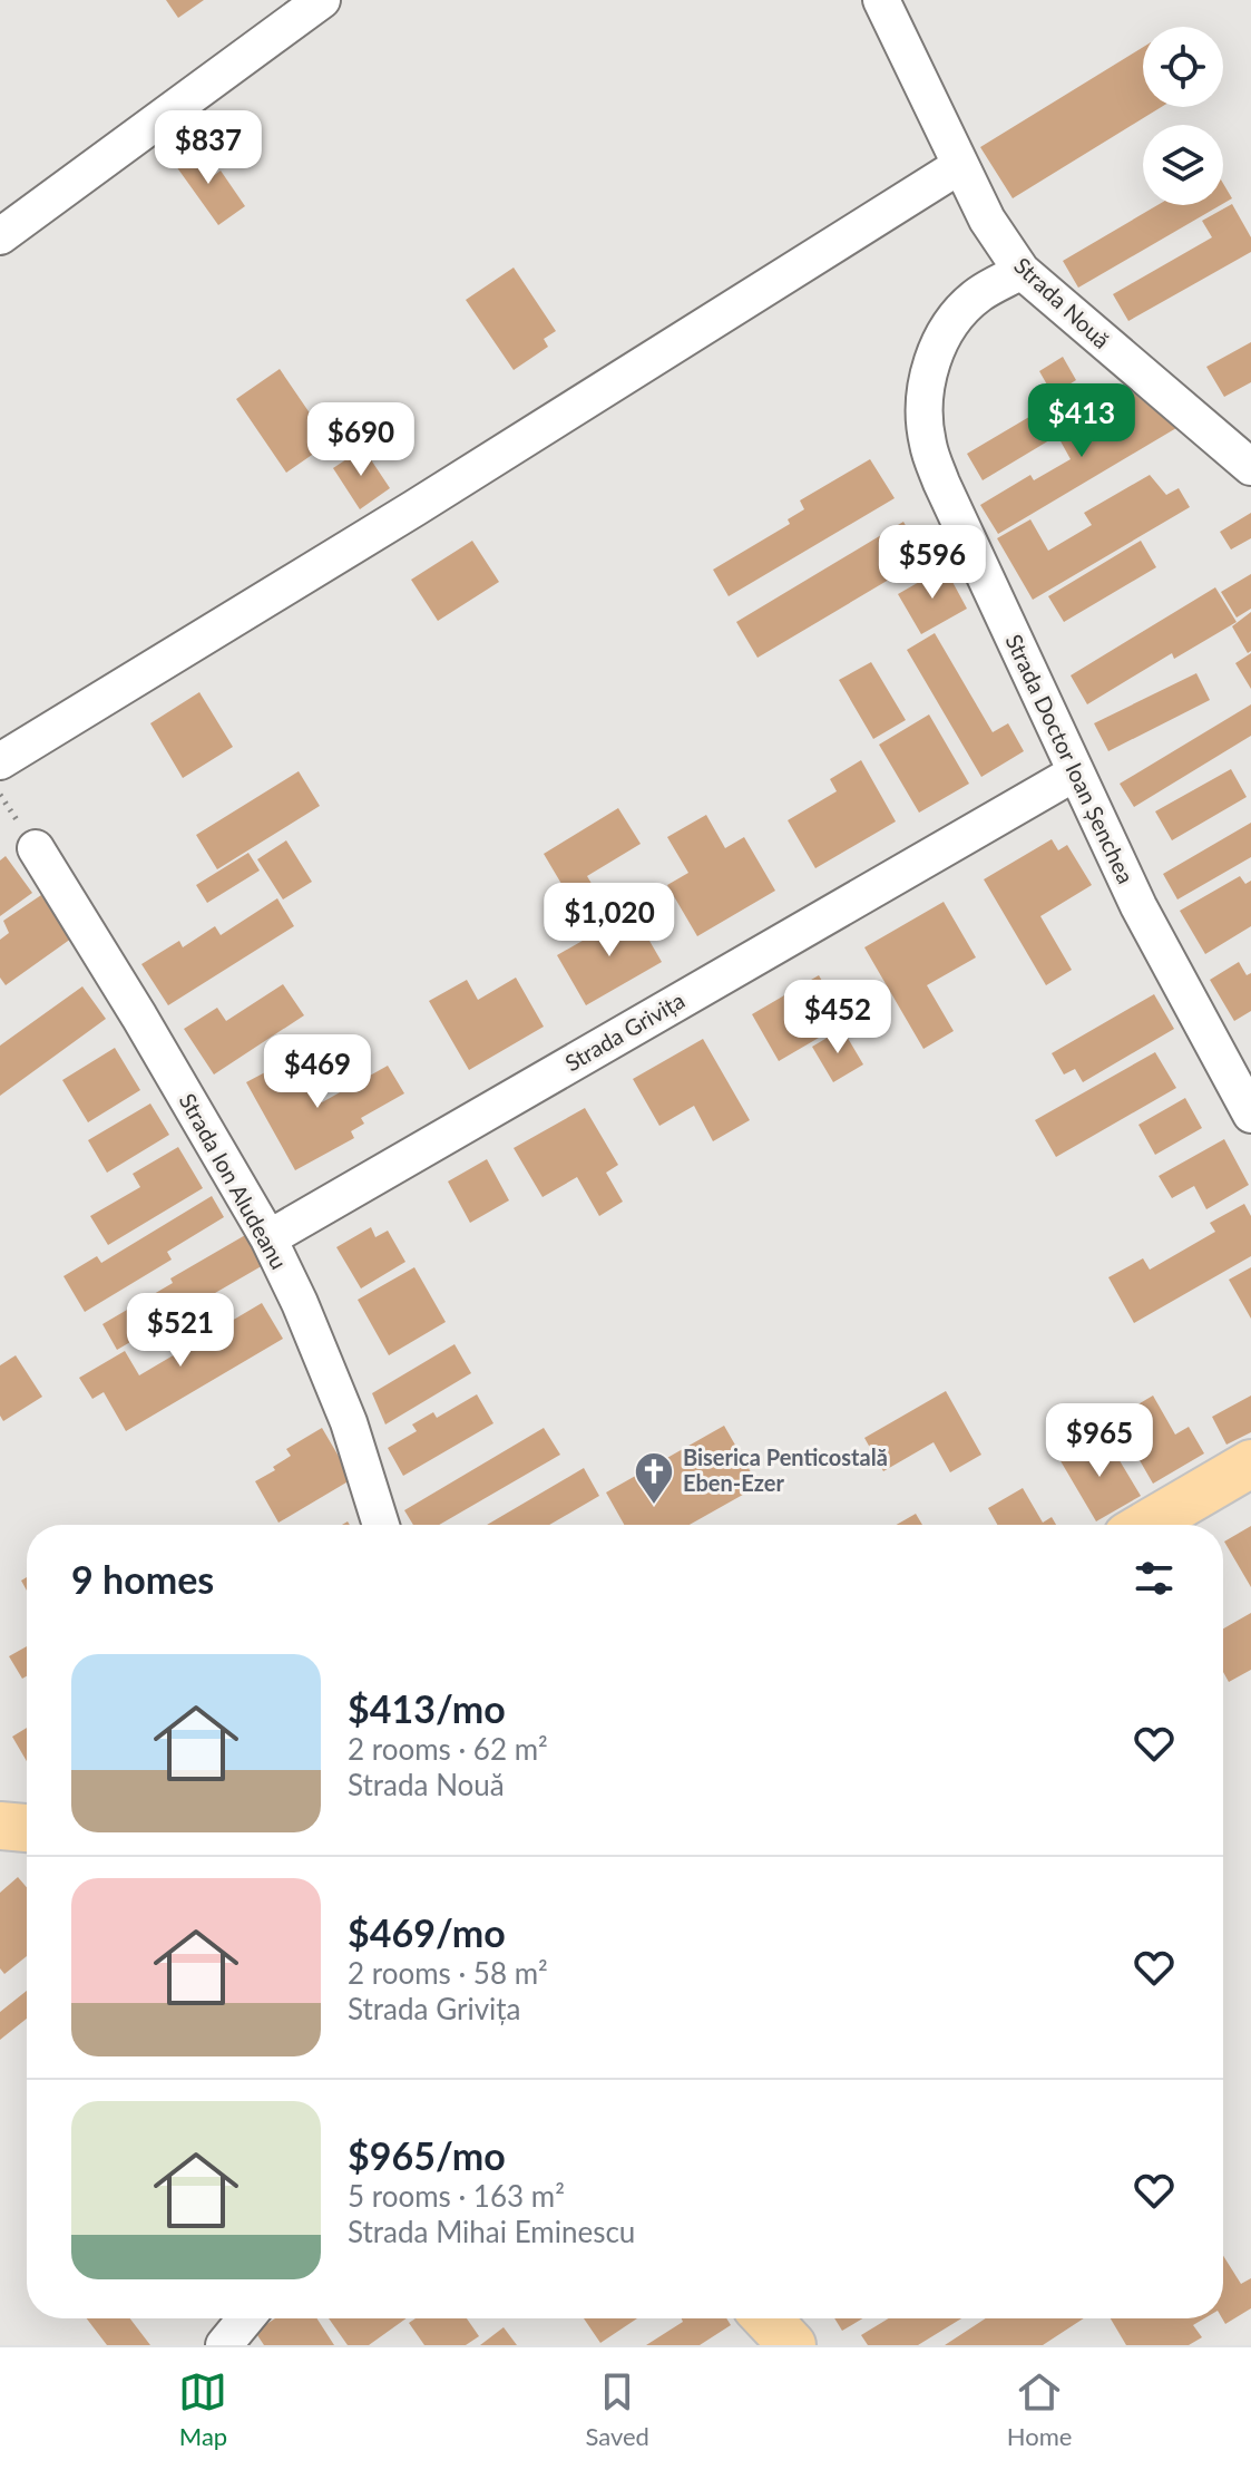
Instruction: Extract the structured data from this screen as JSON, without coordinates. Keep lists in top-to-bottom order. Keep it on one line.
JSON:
{"streets":{"street":["Strada Nouă","Strada Doctor Ioan Șenchea","Strada Grivița","Strada Ion Aludeanu"]},"crossings":[["Strada Nouă","Strada Doctor Ioan Șenchea"],["Strada Doctor Ioan Șenchea","Strada Grivița"],["Strada Grivița","Strada Ion Aludeanu"]],"places":{"church":["Biserica Penticostală Eben-Ezer"]},"page":{"price":["$837","$413","$690","$596","$1,020","$452","$469","$521","$965"],"heading":"9 homes","list":[{"name":"$413/mo","note":"2 rooms · 62 m² · Strada Nouă"},{"name":"$469/mo","note":"2 rooms · 58 m² · Strada Grivița"},{"name":"$965/mo","note":"5 rooms · 163 m² · Strada Mihai Eminescu"}],"tabs":["Map","Saved","Home"]}}
